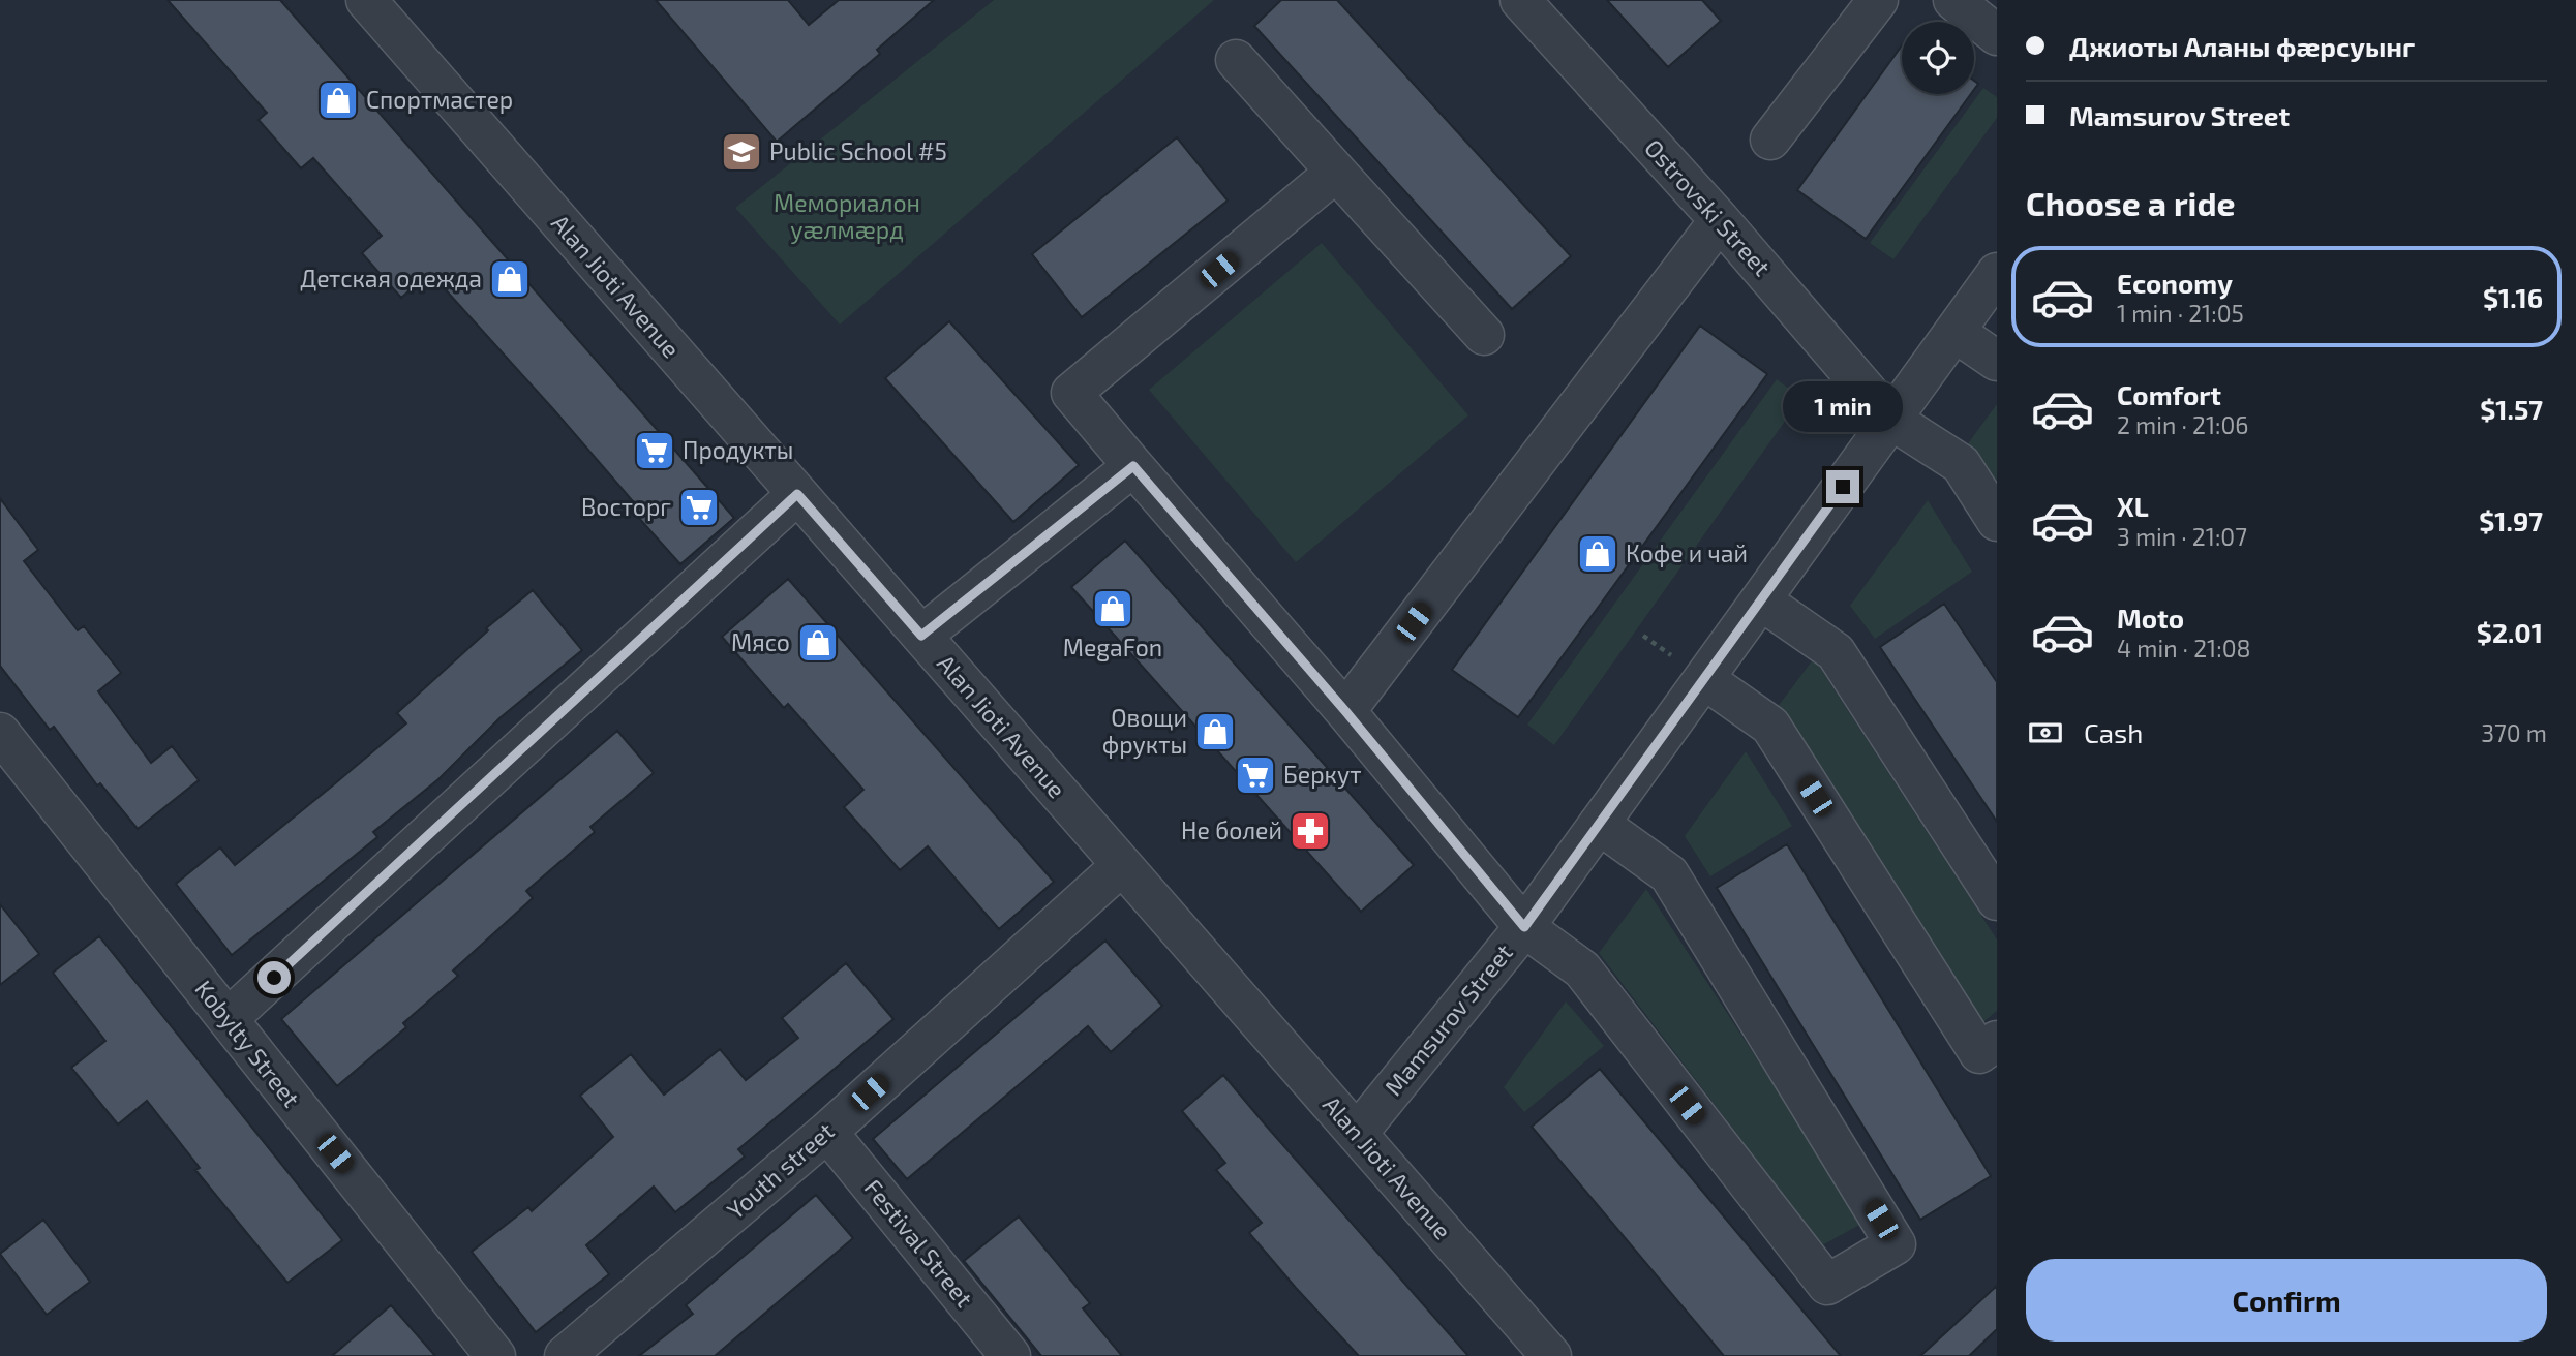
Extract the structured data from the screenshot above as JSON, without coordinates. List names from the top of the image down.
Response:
{
  "streets": {
    "street": [
      "Ostrovski Street",
      "Alan Jioti Avenue",
      "Mamsurov Street",
      "Kobylty Street",
      "Youth street",
      "Festival Street"
    ]
  },
  "crossings": [
    ["Ostrovski Street", "Mamsurov Street"],
    ["Alan Jioti Avenue", "Mamsurov Street"],
    ["Alan Jioti Avenue", "Youth street"],
    ["Youth street", "Festival Street"]
  ],
  "parks": ["Мемориалон уæлмæрд"],
  "places": {
    "shop": [
      "Спортмастер",
      "Детская одежда",
      "Кофе и чай",
      "MegaFon",
      "Мясо",
      "Овощи фрукты"
    ],
    "school or university": ["Public School #5"],
    "supermarket": ["Продукты", "Восторг", "Беркут"],
    "pharmacy": ["Не болей"]
  },
  "page": {
    "banner": ["Джиоты Аланы фæрсуынг", "Mamsurov Street"],
    "heading": "Choose a ride",
    "list": [
      {
        "name": "Economy",
        "note": "1 min · 21:05",
        "value": "$1.16"
      },
      {
        "name": "Comfort",
        "note": "2 min · 21:06",
        "value": "$1.57"
      },
      {
        "name": "XL",
        "note": "3 min · 21:07",
        "value": "$1.97"
      },
      {
        "name": "Moto",
        "note": "4 min · 21:08",
        "value": "$2.01"
      }
    ],
    "bubble": "1 min",
    "pay": ["Cash", "370 m"],
    "buttons": "Confirm"
  }
}
